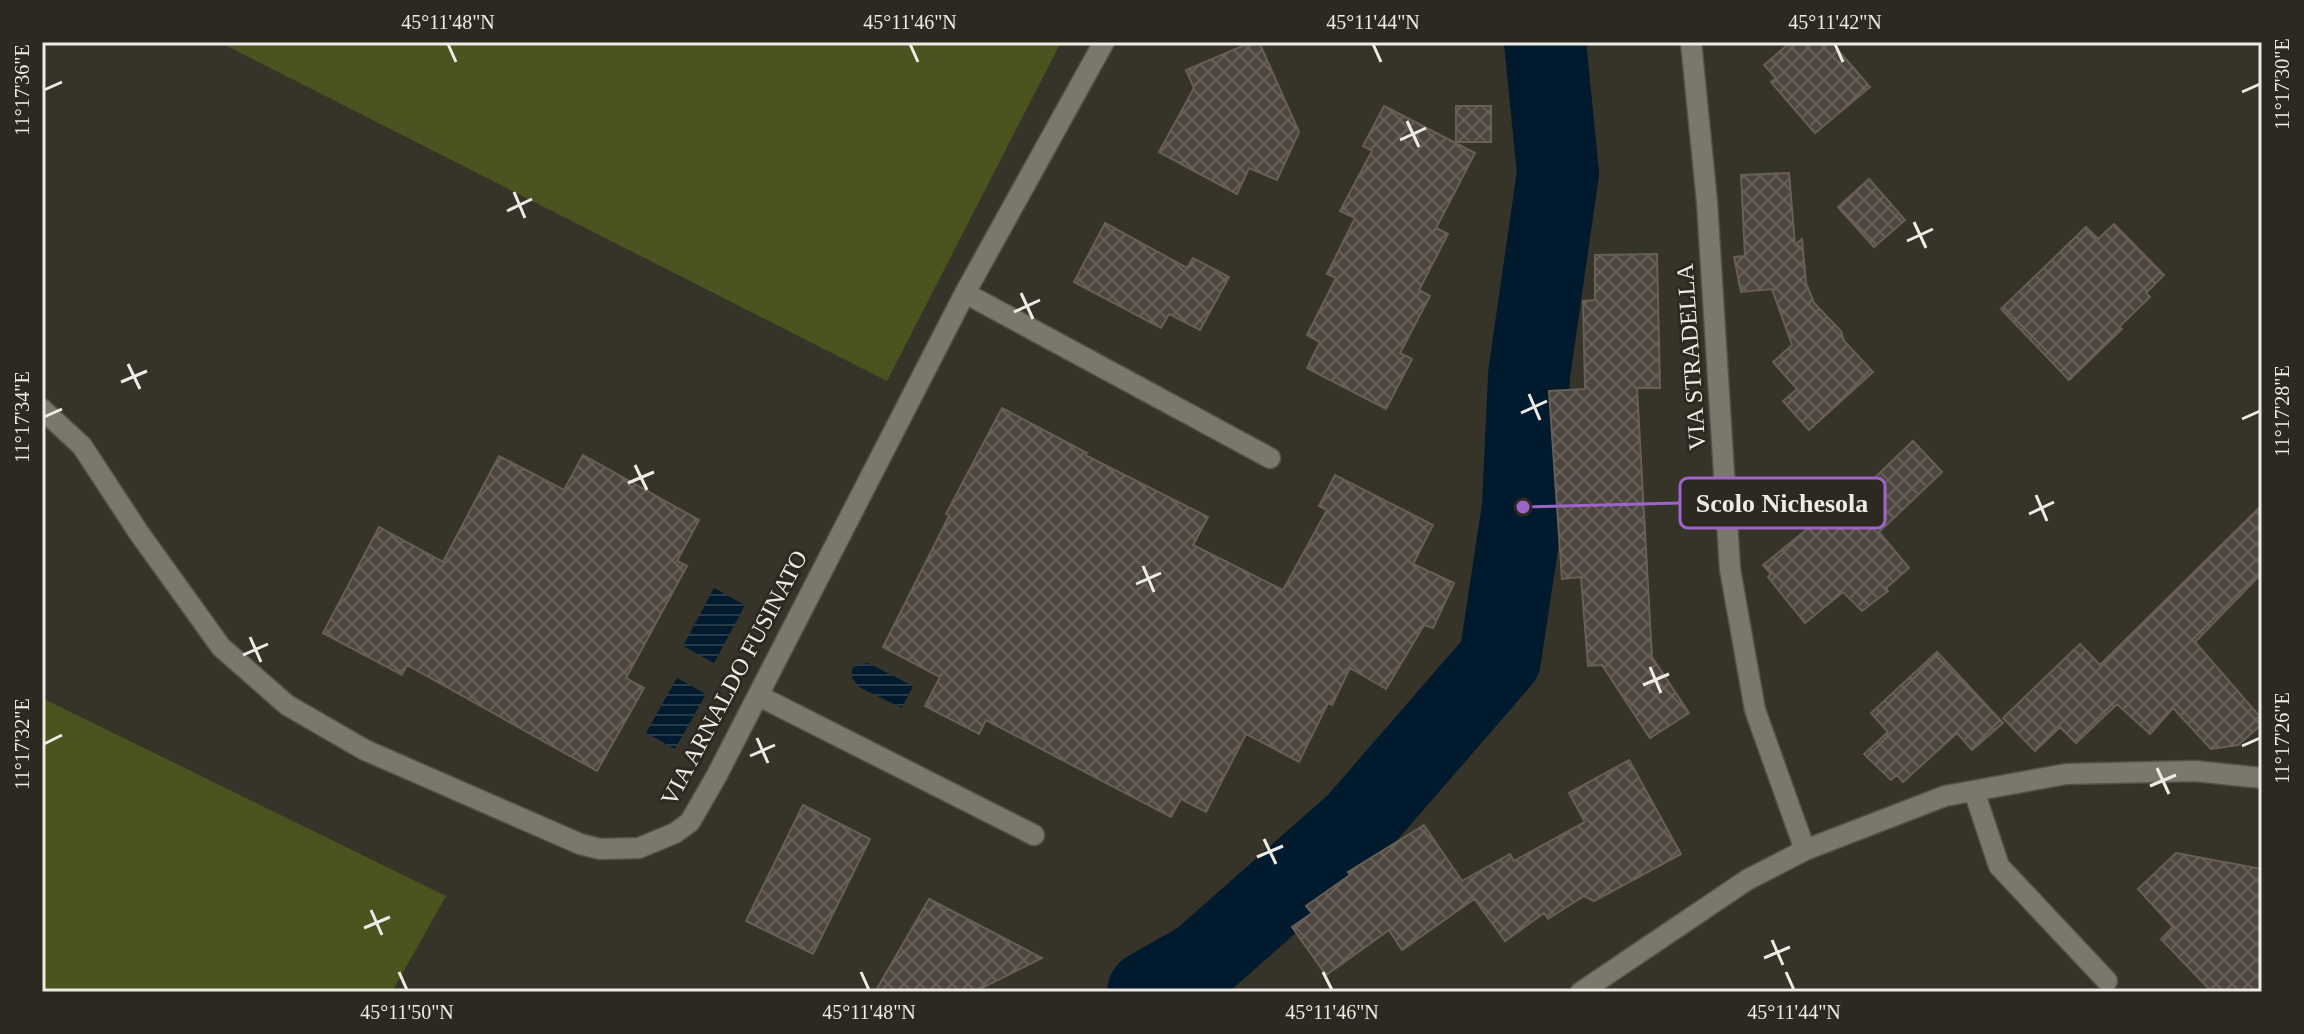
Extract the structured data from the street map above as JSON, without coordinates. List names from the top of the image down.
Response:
{
  "streets": {
    "street": ["VIA STRADELLA", "VIA ARNALDO FUSINATO"]
  },
  "places": ["Scolo Nichesola"],
  "coordinates": [
    "45°11'48\"N",
    "45°11'46\"N",
    "45°11'44\"N",
    "45°11'42\"N",
    "11°17'30\"E",
    "11°17'36\"E",
    "11°17'28\"E",
    "11°17'34\"E",
    "11°17'26\"E",
    "11°17'32\"E",
    "45°11'50\"N"
  ]
}
